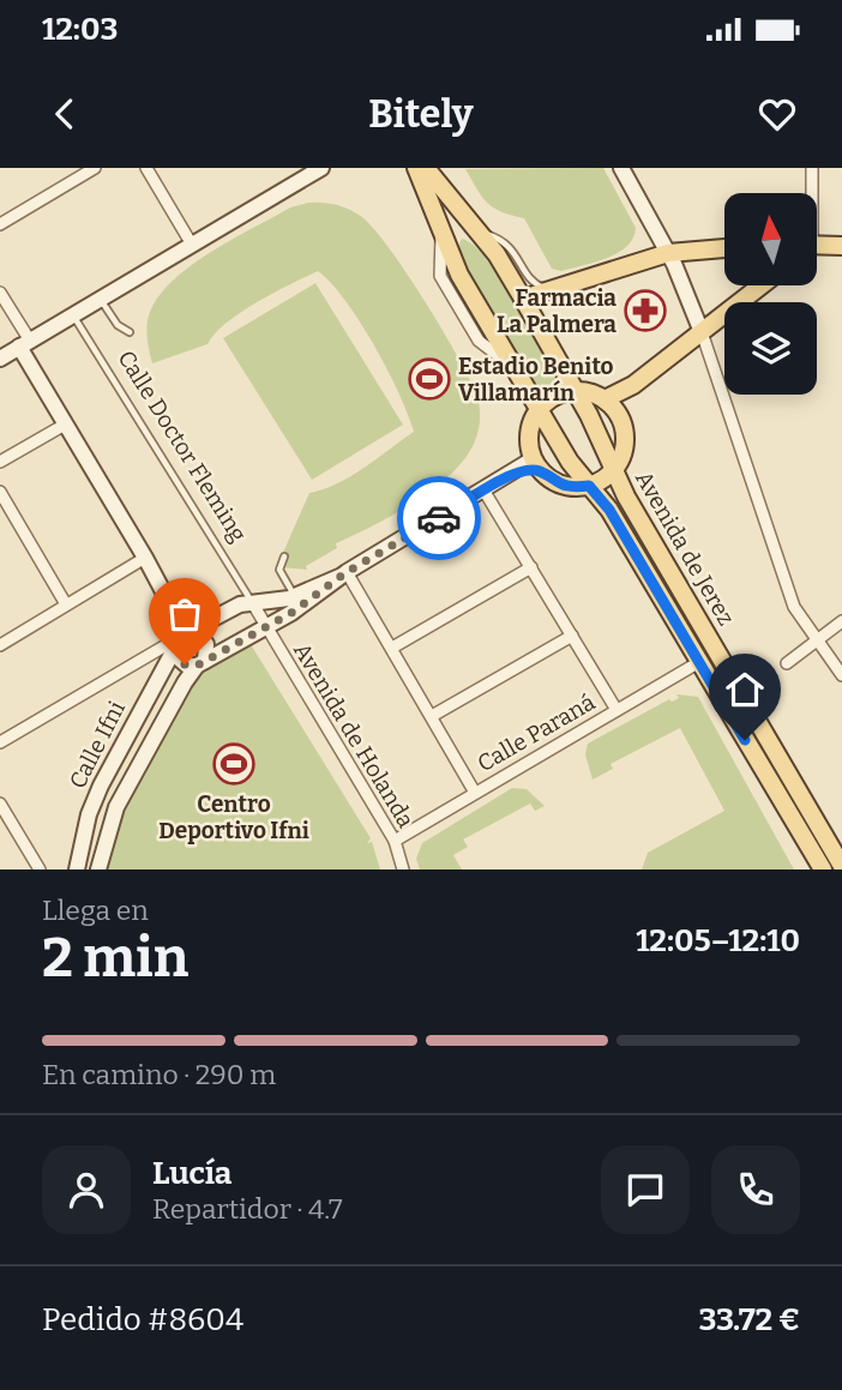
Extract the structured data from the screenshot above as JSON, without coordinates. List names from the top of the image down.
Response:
{
  "streets": {
    "main road": ["Avenida de Jerez", "Calle Ifni"],
    "street": ["Calle Paraná", "Avenida de Holanda"],
    "lane": ["Calle Doctor Fleming"]
  },
  "crossings": [
    ["Calle Doctor Fleming", "Avenida de Holanda"],
    ["Avenida de Jerez", "Calle Paraná"],
    ["Calle Paraná", "Avenida de Holanda"]
  ],
  "places": {
    "pharmacy": ["Farmacia La Palmera"],
    "sports": ["Estadio Benito Villamarín", "Centro Deportivo Ifni"]
  },
  "north": "top",
  "page": {
    "status": "12:03",
    "header": "Bitely",
    "heading": ["2 min", "Llega en", "12:05–12:10"],
    "panel": [
      "Lucía",
      "Repartidor · 4.7",
      "Pedido #8604",
      "33.72 €"
    ],
    "bar": "En camino · 290 m"
  }
}
